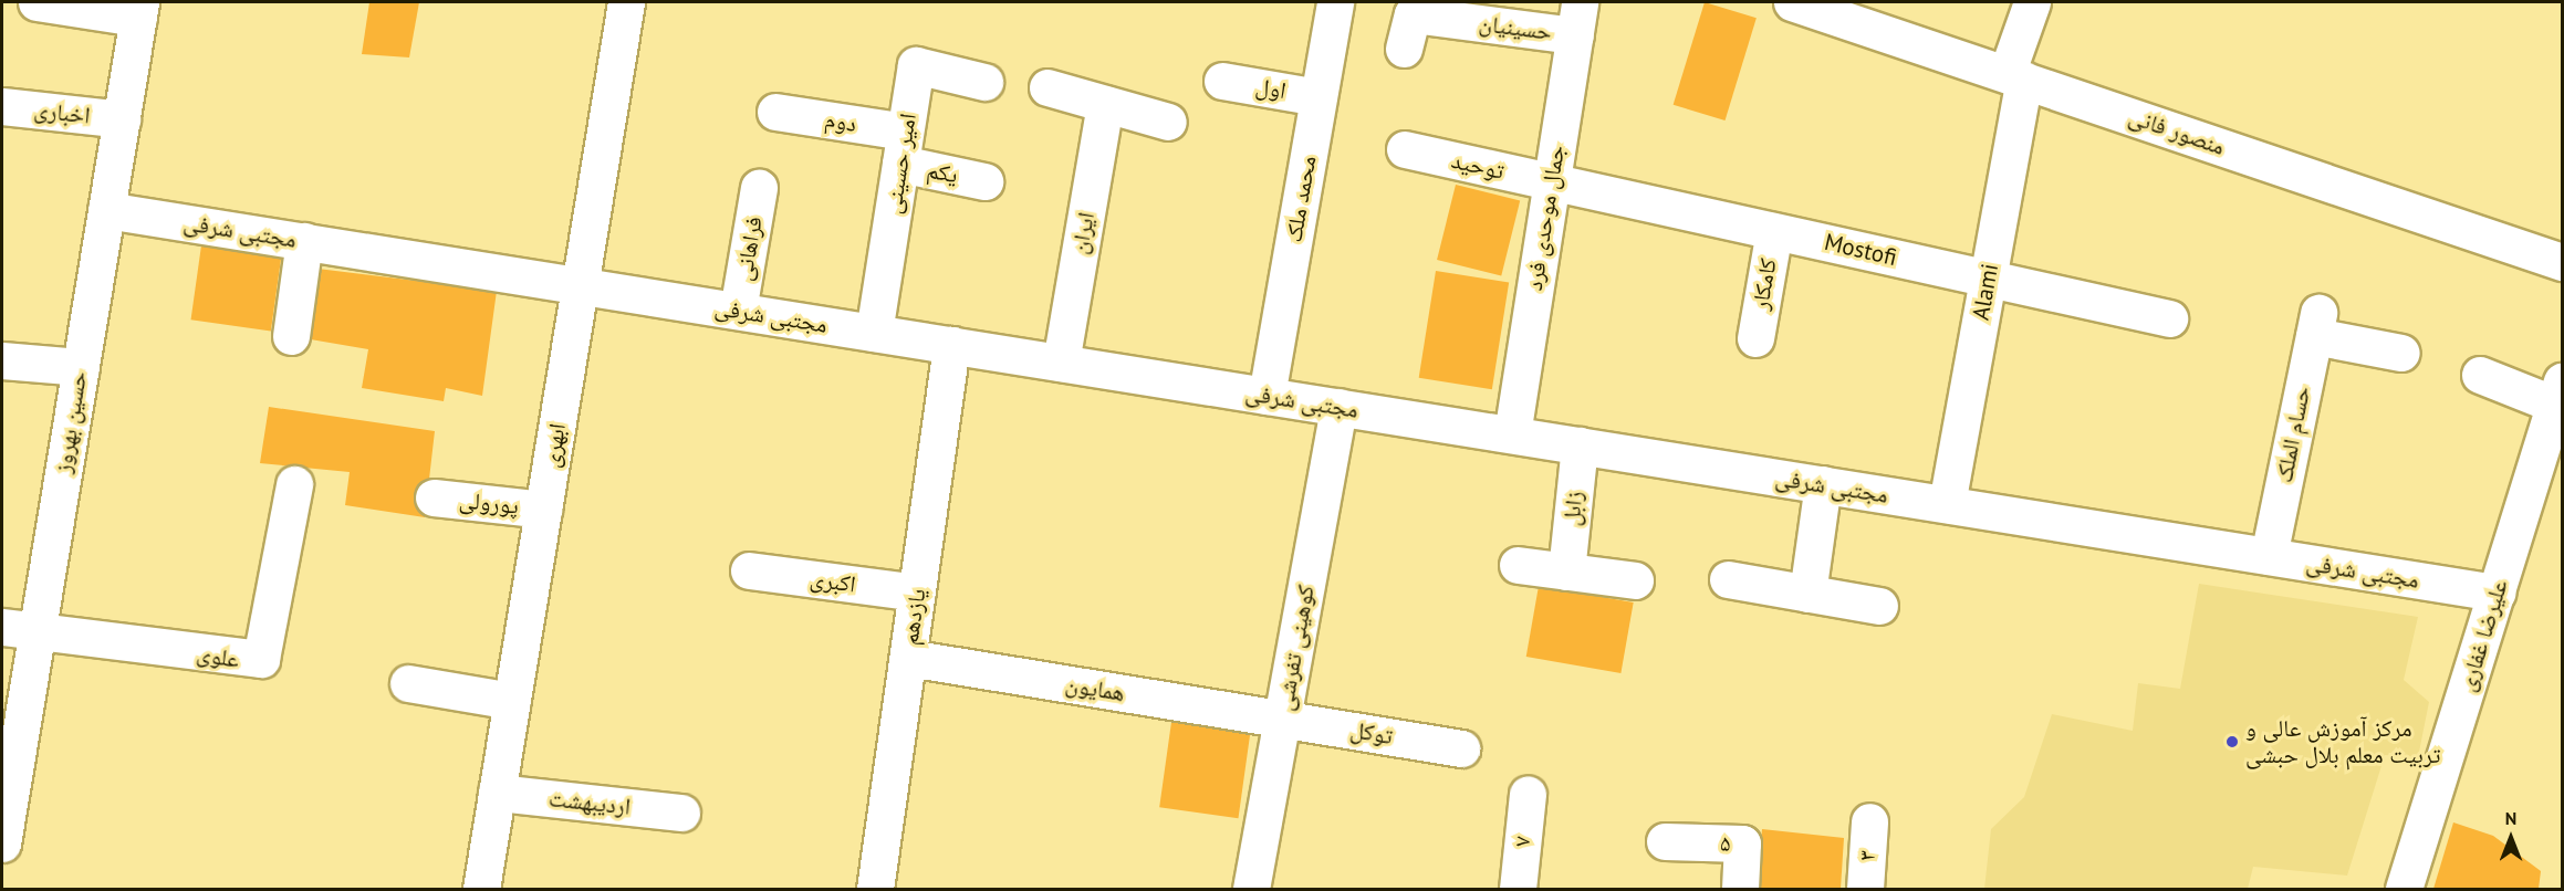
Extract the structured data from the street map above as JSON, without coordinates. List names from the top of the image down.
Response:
{
  "streets": {
    "street": [
      "حسینیان",
      "اول",
      "اخباری",
      "دوم",
      "منصور فانی",
      "امیر حسینی",
      "توحید",
      "یکم",
      "محمد ملک",
      "جمال موحدی فرد",
      "مجتبی شرفی",
      "ایران",
      "فراهانی",
      "Mostofi",
      "کامکار",
      "Alami",
      "حسین بهروز",
      "حسام الملک",
      "ابهری",
      "پورولی",
      "زابل",
      "اکبری",
      "یازدهم",
      "علیرضا غفاری",
      "کوهینی تفرشی",
      "علوی",
      "همایون",
      "توکل",
      "اردیبهشت",
      "۷",
      "۵",
      "۳"
    ]
  },
  "crossings": [
    ["حسینیان", "جمال موحدی فرد"],
    ["اول", "محمد ملک"],
    ["اخباری", "حسین بهروز"],
    ["دوم", "امیر حسینی"],
    ["دوم", "یکم"],
    ["منصور فانی", "Alami"],
    ["امیر حسینی", "یکم"],
    ["امیر حسینی", "مجتبی شرفی"],
    ["توحید", "جمال موحدی فرد"],
    ["توحید", "Mostofi"],
    ["محمد ملک", "مجتبی شرفی"],
    ["جمال موحدی فرد", "مجتبی شرفی"],
    ["جمال موحدی فرد", "Mostofi"],
    ["مجتبی شرفی", "ایران"],
    ["مجتبی شرفی", "فراهانی"],
    ["مجتبی شرفی", "Alami"],
    ["مجتبی شرفی", "حسین بهروز"],
    ["مجتبی شرفی", "حسام الملک"],
    ["مجتبی شرفی", "ابهری"],
    ["مجتبی شرفی", "زابل"],
    ["مجتبی شرفی", "یازدهم"],
    ["مجتبی شرفی", "علیرضا غفاری"],
    ["مجتبی شرفی", "کوهینی تفرشی"],
    ["Mostofi", "کامکار"],
    ["Mostofi", "Alami"],
    ["حسین بهروز", "علوی"],
    ["ابهری", "پورولی"],
    ["ابهری", "اردیبهشت"],
    ["اکبری", "یازدهم"],
    ["یازدهم", "همایون"],
    ["کوهینی تفرشی", "همایون"],
    ["کوهینی تفرشی", "توکل"],
    ["همایون", "توکل"]
  ],
  "places": ["مرکز آموزش عالی و تربیت معلم بلال حبشی"],
  "north": "top"
}
